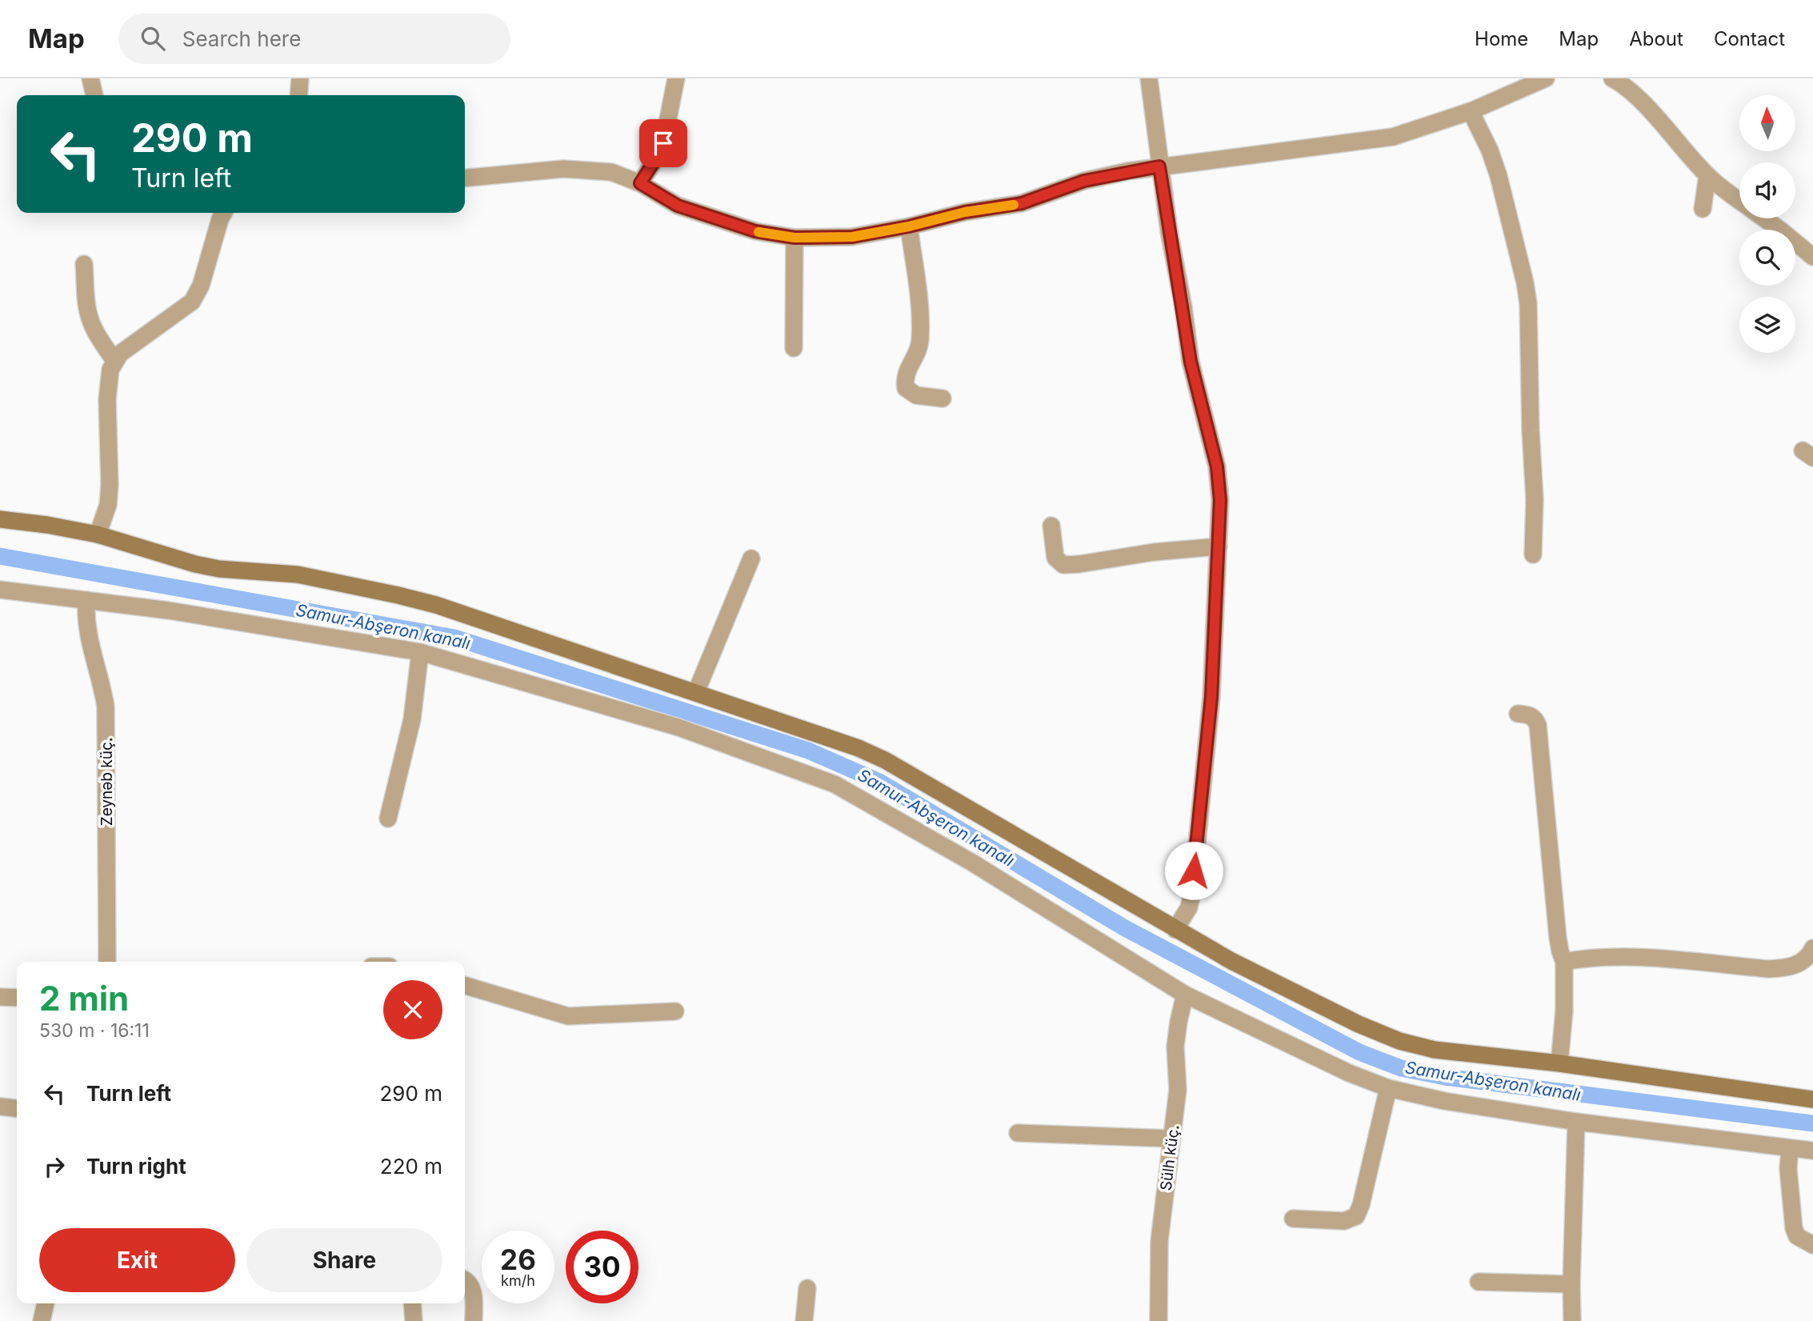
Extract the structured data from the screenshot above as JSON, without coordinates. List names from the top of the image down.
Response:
{
  "streets": {
    "street": ["Zeynəb küç.", "Sülh küç."]
  },
  "water": ["Samur-Abşeron kanalı"],
  "north": "top",
  "page": {
    "header": "Map",
    "search": "Search here",
    "nav": [
      "Home",
      "Map",
      "About",
      "Contact"
    ],
    "turn": ["290 m", "Turn left"],
    "heading": ["2 min", "530 m · 16:11"],
    "list": [
      {
        "name": "Turn left",
        "value": "290 m"
      },
      {
        "name": "Turn right",
        "value": "220 m"
      }
    ],
    "buttons": ["Exit", "Share"],
    "speed": "26 km/h",
    "limit": "30"
  }
}
